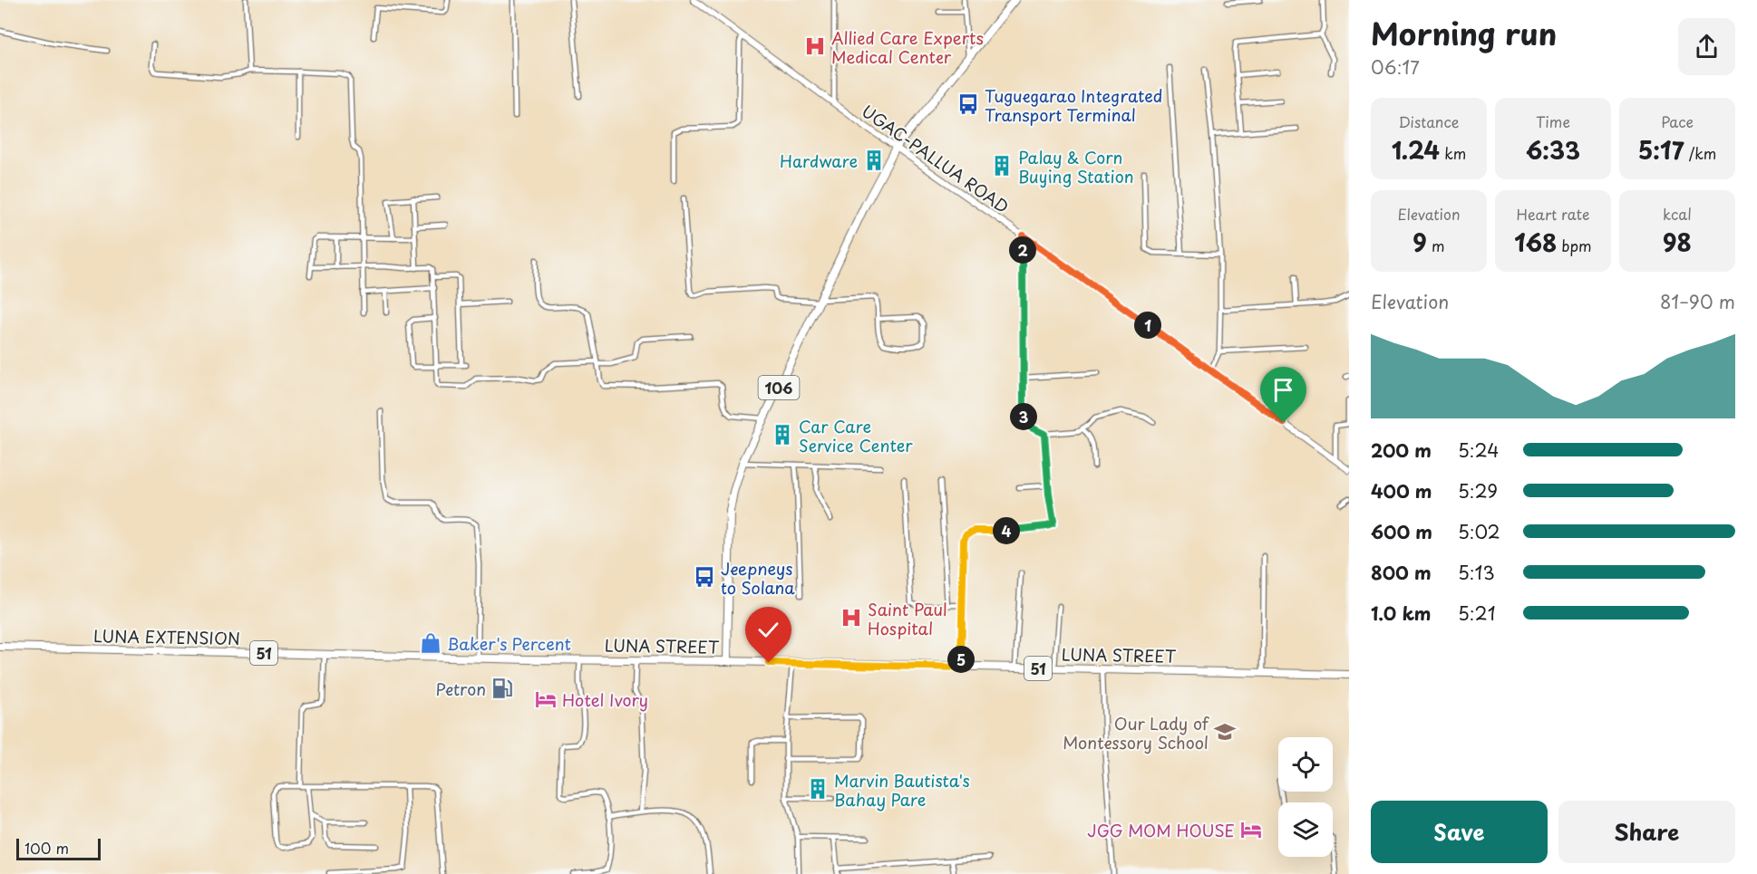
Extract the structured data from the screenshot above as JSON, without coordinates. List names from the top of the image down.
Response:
{
  "streets": {
    "highway": [
      "106",
      "LUNA EXTENSION",
      "LUNA STREET",
      "51"
    ],
    "street": ["UGAC-PALLUA ROAD"]
  },
  "crossings": [
    ["UGAC-PALLUA ROAD", "106"],
    ["106", "LUNA STREET"],
    ["LUNA EXTENSION", "LUNA STREET"]
  ],
  "places": {
    "hospital": ["Allied Care Experts Medical Center", "Saint Paul Hospital"],
    "bus stop": ["Tuguegarao Integrated Transport Terminal", "Jeepneys to Solana"],
    "building": [
      "Hardware",
      "Palay & Corn Buying Station",
      "Car Care Service Center",
      "Marvin Bautista's Bahay Pare"
    ],
    "shop": ["Baker's Percent"],
    "fuel station": ["Petron"],
    "hotel": ["Hotel Ivory", "JGG MOM HOUSE"],
    "school or university": ["Our Lady of Montessory School"]
  },
  "scale_bar": "100 m",
  "page": {
    "heading": ["Morning run", "06:17"],
    "stats": [
      ["Distance", "1.24 km"],
      ["Time", "6:33"],
      ["Pace", "5:17 /km"],
      ["Elevation", "9 m"],
      ["Heart rate", "168 bpm"],
      ["kcal", "98"]
    ],
    "pins": [
      "2",
      "1",
      "3",
      "4",
      "5"
    ],
    "chart": ["Elevation", "81–90 m"],
    "list": [
      {
        "name": "200 m",
        "note": "5:24"
      },
      {
        "name": "400 m",
        "note": "5:29"
      },
      {
        "name": "600 m",
        "note": "5:02"
      },
      {
        "name": "800 m",
        "note": "5:13"
      },
      {
        "name": "1.0 km",
        "note": "5:21"
      }
    ],
    "buttons": ["Save", "Share"],
    "scale": "100 m"
  }
}
